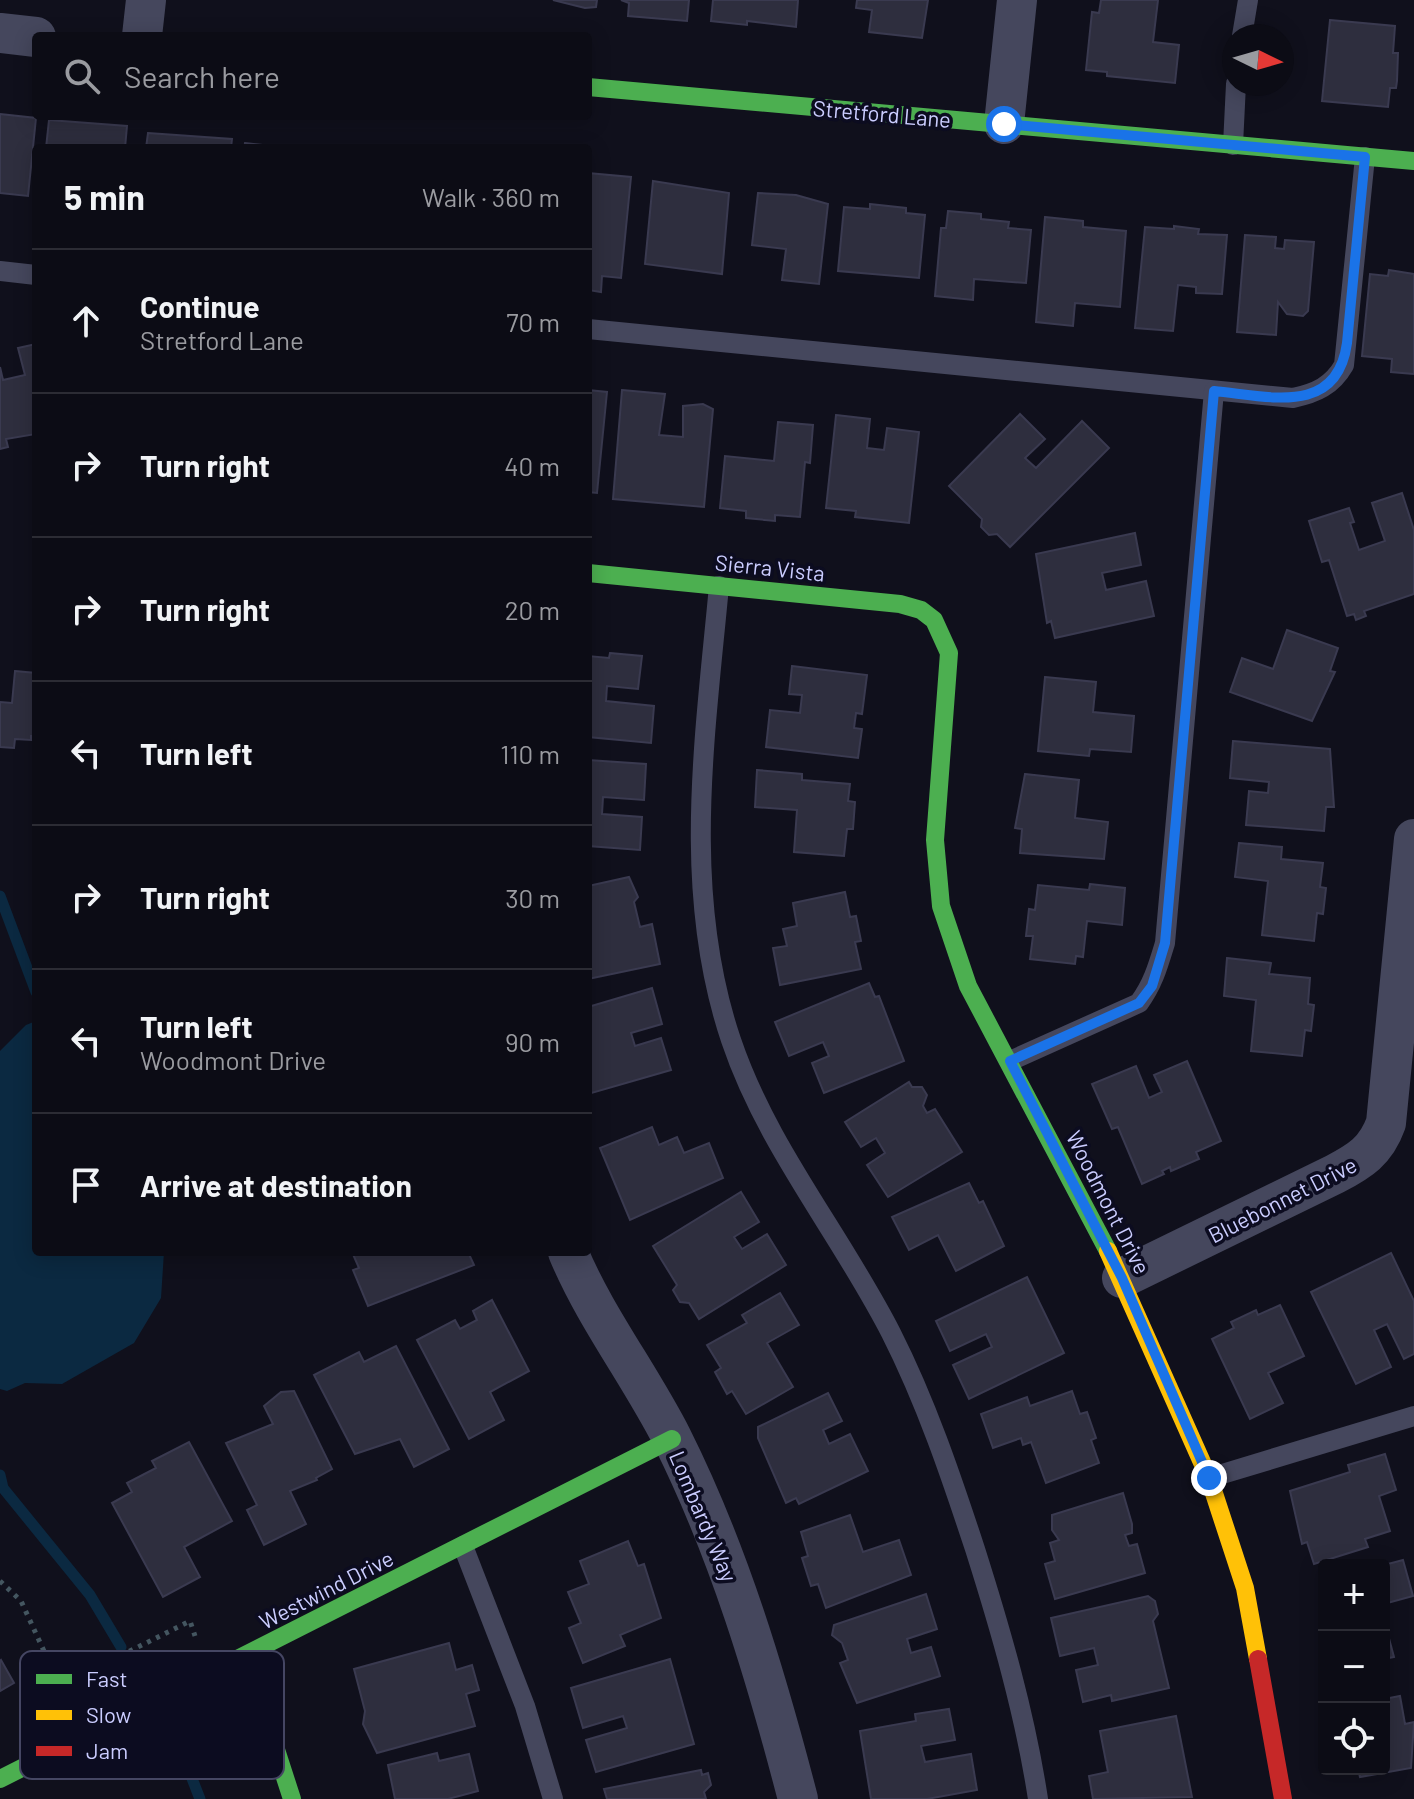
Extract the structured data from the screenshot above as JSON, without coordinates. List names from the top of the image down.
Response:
{
  "streets": {
    "street": [
      "Stretford Lane",
      "Sierra Vista",
      "Bluebonnet Drive",
      "Woodmont Drive",
      "Lombardy Way",
      "Westwind Drive"
    ]
  },
  "crossings": [
    ["Sierra Vista", "Woodmont Drive"],
    ["Bluebonnet Drive", "Woodmont Drive"],
    ["Lombardy Way", "Westwind Drive"]
  ],
  "legend": ["Fast", "Slow", "Jam"],
  "north": "right",
  "page": {
    "search": "Search here",
    "heading": ["5 min", "Walk · 360 m"],
    "list": [
      ["Continue", "Stretford Lane", "70 m"],
      ["Turn right", "40 m"],
      ["Turn right", "20 m"],
      ["Turn left", "110 m"],
      ["Turn right", "30 m"],
      ["Turn left", "Woodmont Drive", "90 m"],
      "Arrive at destination"
    ],
    "map_buttons": ["+", "−"]
  }
}
